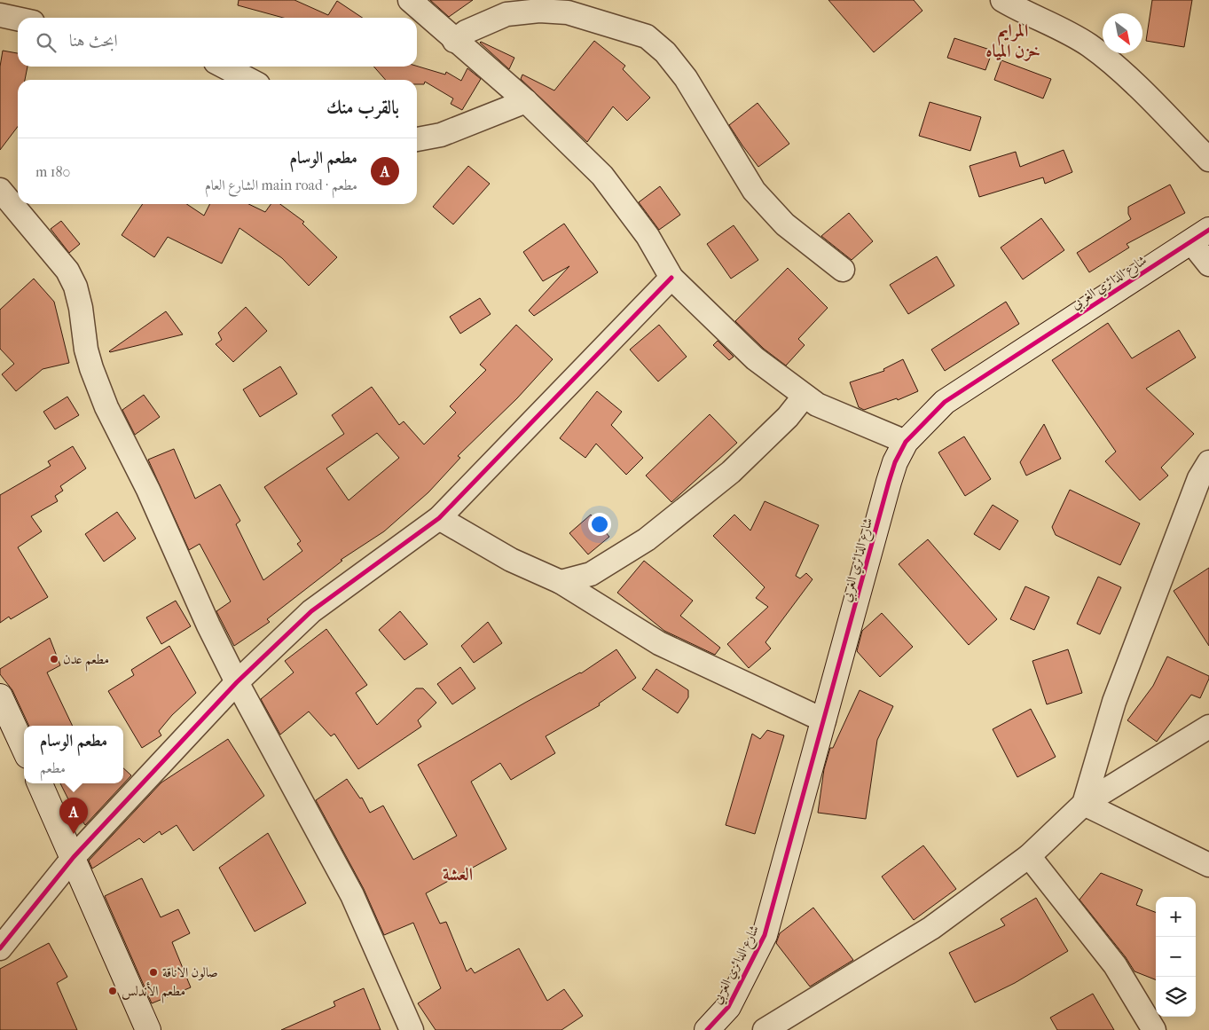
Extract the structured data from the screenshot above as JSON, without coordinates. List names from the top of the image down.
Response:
{
  "streets": {
    "street": ["شارع الدائري الغربي"]
  },
  "districts": ["المرايم خزن المياه", "العشة"],
  "places": ["مطعم عدن", "صالون الاناقة", "مطعم الأندلس"],
  "north": "bottom right",
  "page": {
    "search": "ابحث هنا",
    "heading": "بالقرب منك",
    "list": [
      {
        "mark": "A",
        "name": "مطعم الوسام",
        "note": "مطعم · main road الشارع العام",
        "value": "180 m"
      }
    ],
    "popup": ["مطعم الوسام", "مطعم"],
    "pins": "A",
    "map_buttons": ["+", "−"]
  }
}
